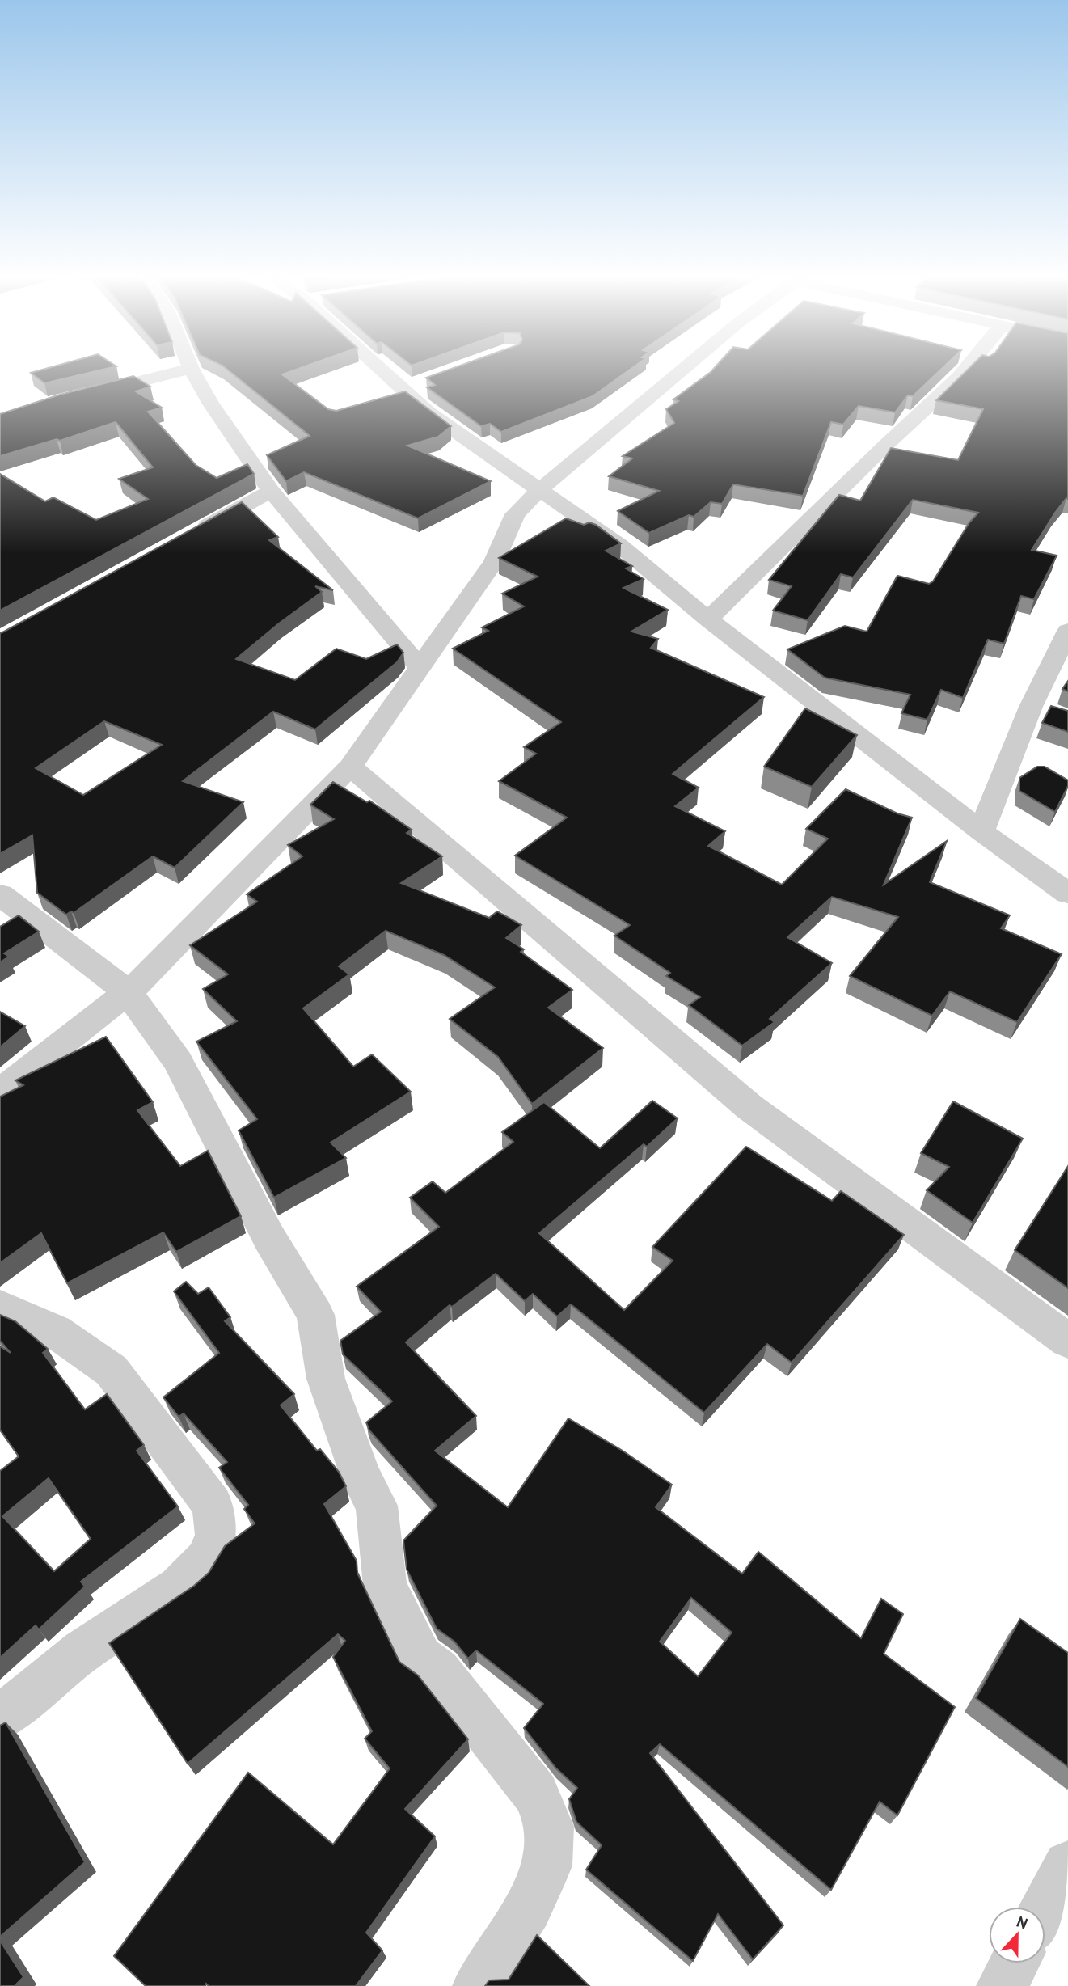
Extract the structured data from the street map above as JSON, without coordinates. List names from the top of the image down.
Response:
{
  "north": "top"
}
